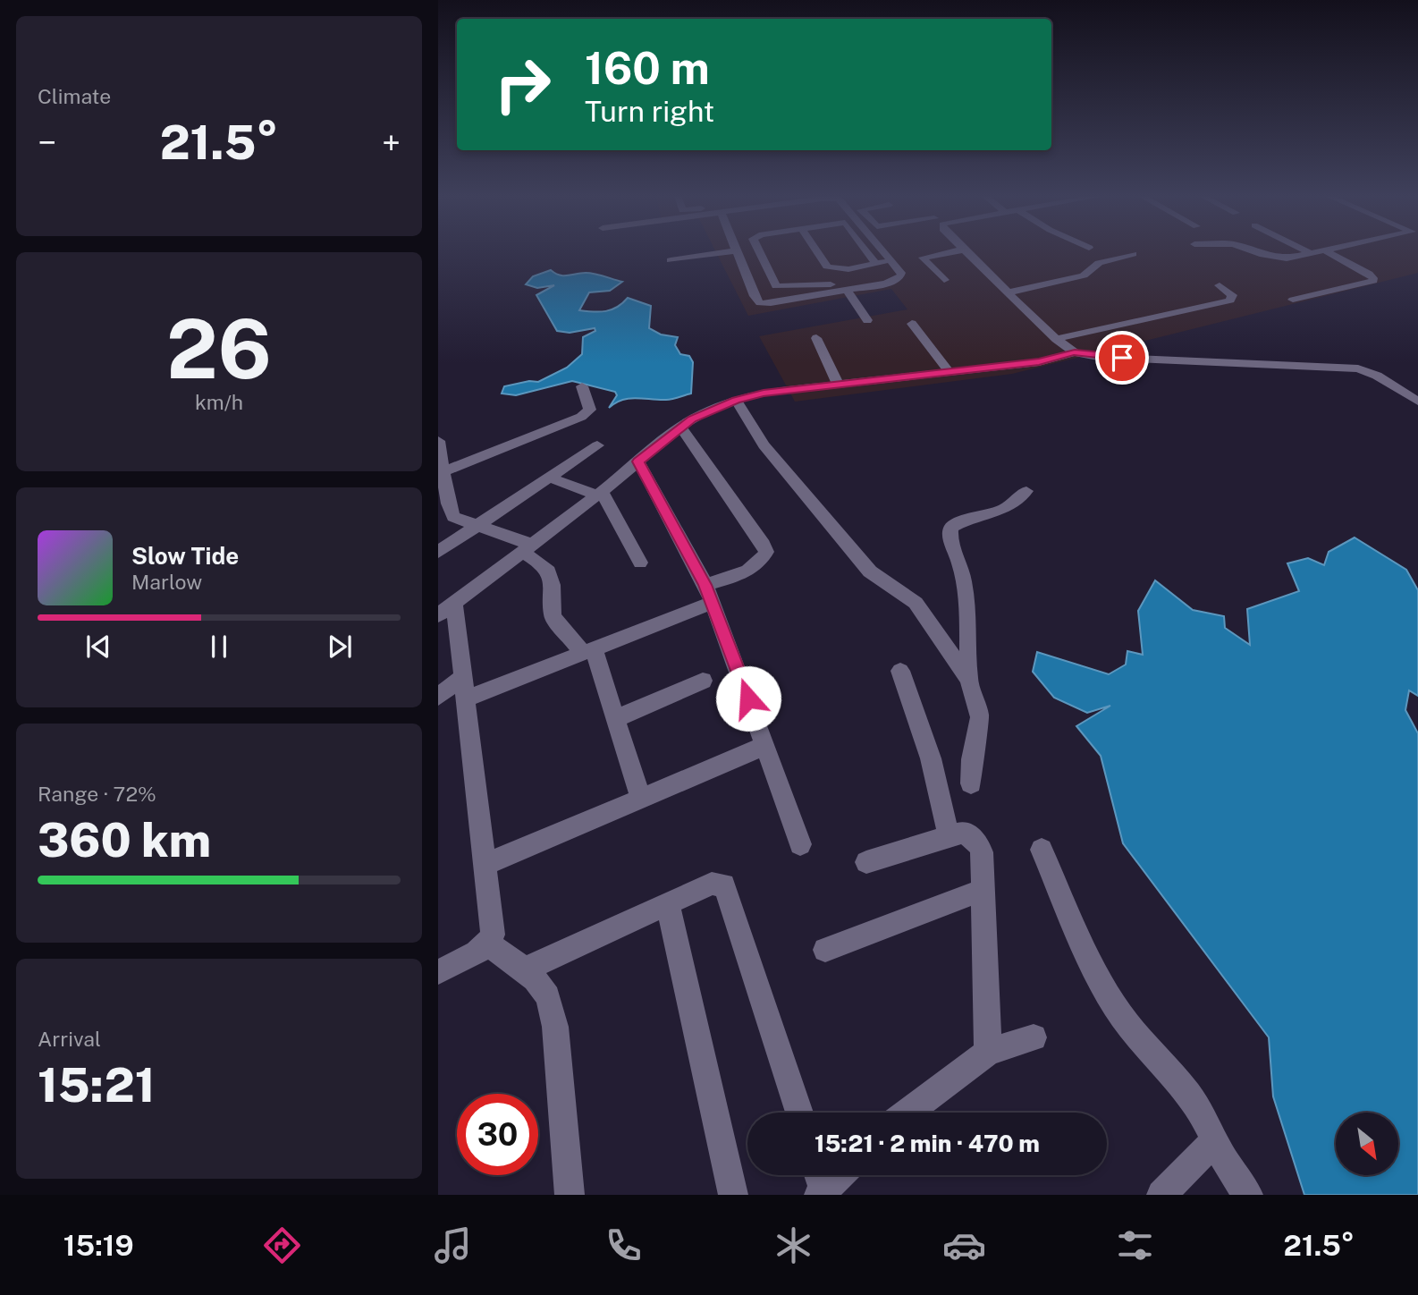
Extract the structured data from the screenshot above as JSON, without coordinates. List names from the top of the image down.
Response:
{
  "north": "bottom right",
  "page": {
    "tile": [
      "Climate",
      ["26", "km/h"],
      ["Range · 72%", "360 km"],
      ["Arrival", "15:21"]
    ],
    "turn": ["160 m", "Turn right"],
    "heat": ["−", "21.5°", "+"],
    "song": ["Slow Tide", "Marlow"],
    "limit": "30",
    "trip": "15:21 · 2 min · 470 m",
    "tabs": ["15:19", "21.5°"]
  }
}
